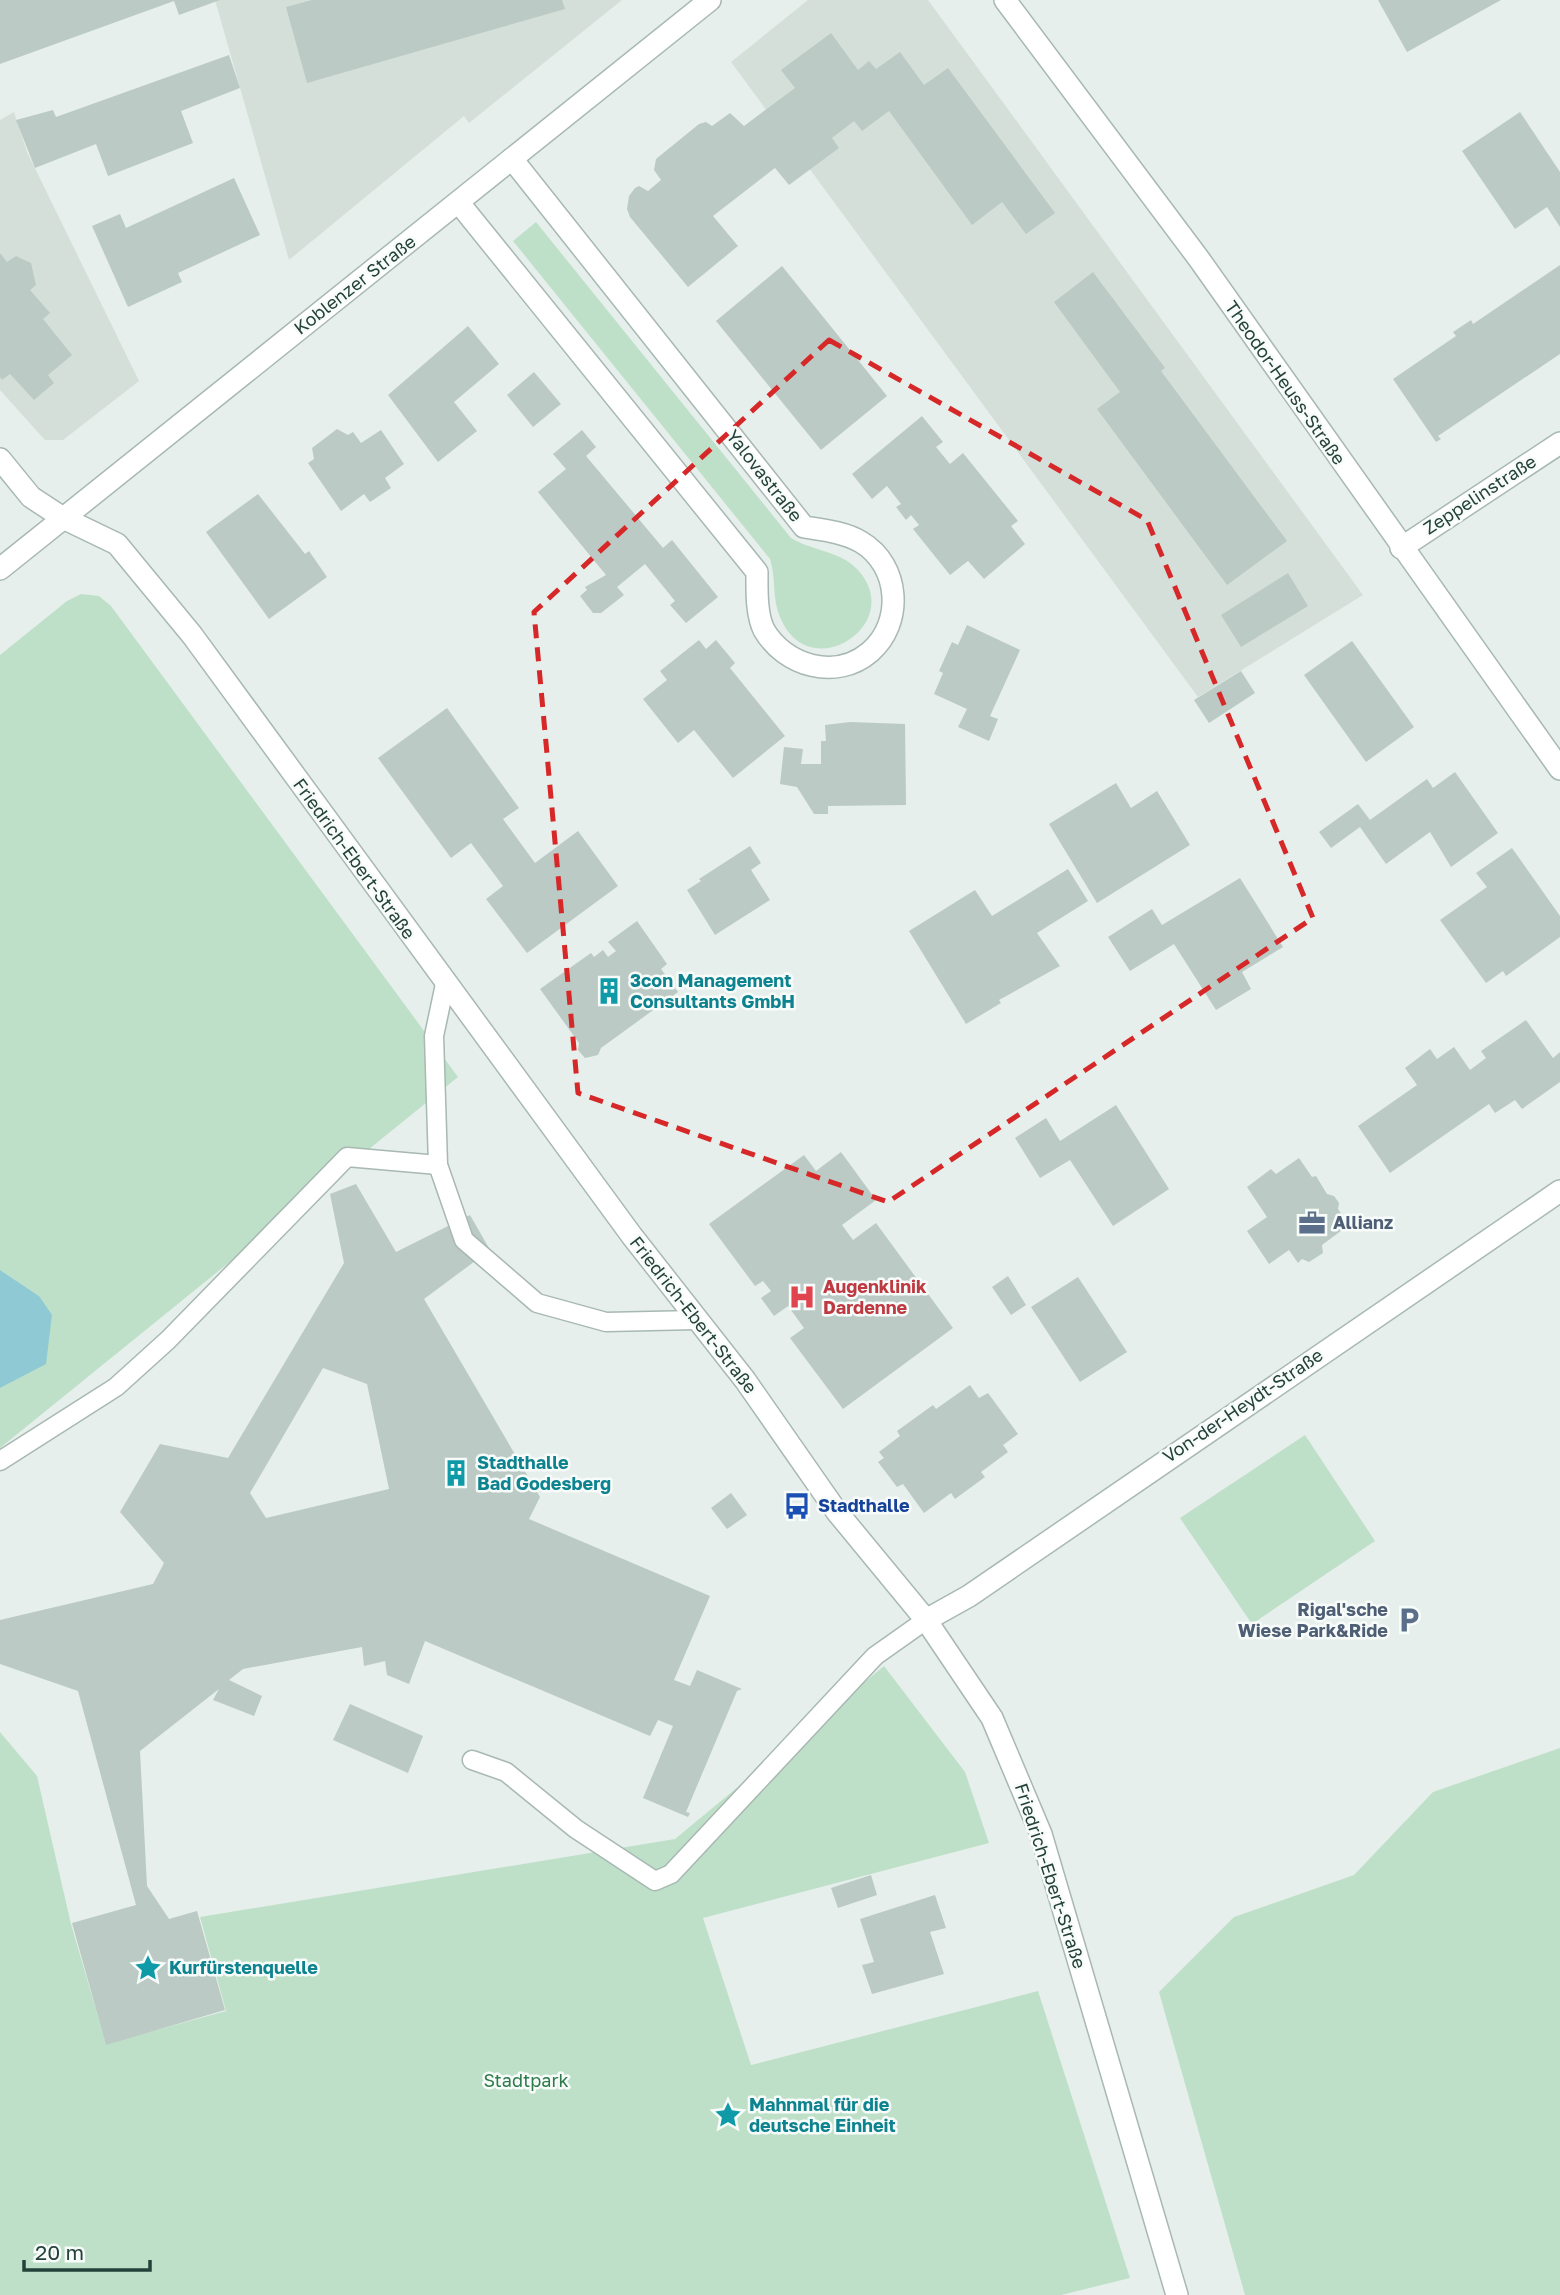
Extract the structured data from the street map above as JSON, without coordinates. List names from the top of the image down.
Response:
{
  "streets": {
    "street": [
      "Koblenzer Straße",
      "Theodor-Heuss-Straße",
      "Yalovastraße",
      "Zeppelinstraße",
      "Friedrich-Ebert-Straße",
      "Von-der-Heydt-Straße"
    ]
  },
  "crossings": [
    ["Koblenzer Straße", "Yalovastraße"],
    ["Koblenzer Straße", "Friedrich-Ebert-Straße"],
    ["Theodor-Heuss-Straße", "Zeppelinstraße"],
    ["Friedrich-Ebert-Straße", "Von-der-Heydt-Straße"]
  ],
  "parks": ["Stadtpark"],
  "places": {
    "building": ["3con Management Consultants GmbH", "Stadthalle Bad Godesberg"],
    "office": ["Allianz"],
    "hospital": ["Augenklinik Dardenne"],
    "bus stop": ["Stadthalle"],
    "parking": ["Rigal'sche Wiese Park&Ride"],
    "place": ["Kurfürstenquelle", "Mahnmal für die deutsche Einheit"]
  },
  "scale_bar": "20 m"
}
